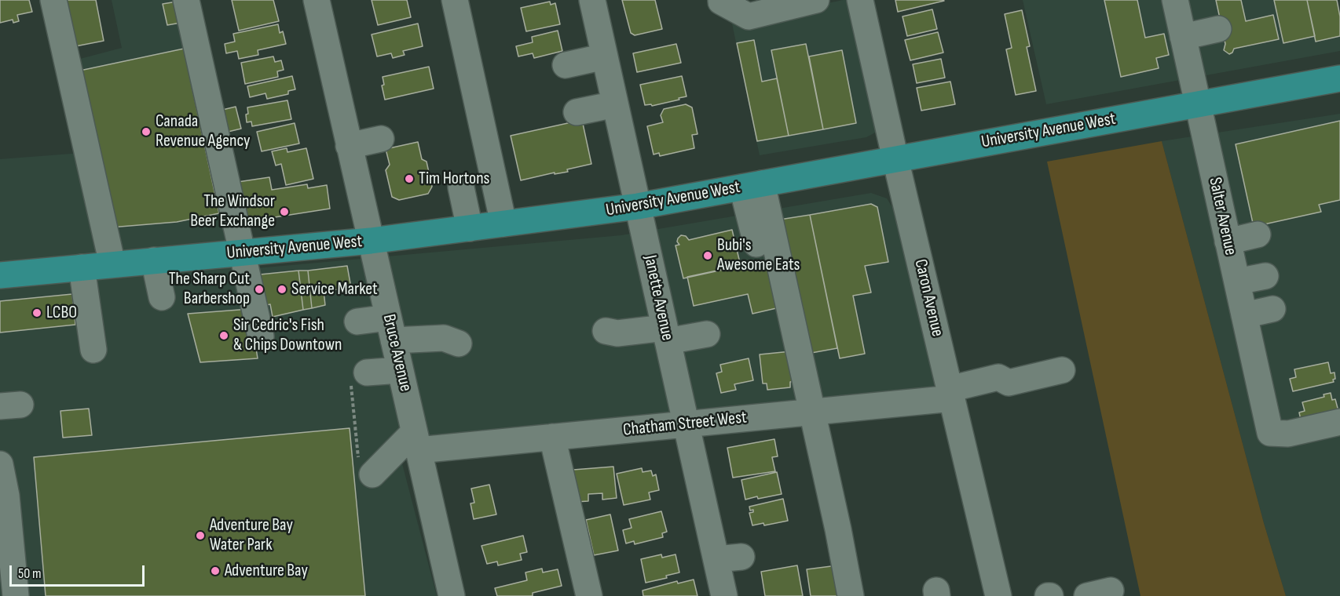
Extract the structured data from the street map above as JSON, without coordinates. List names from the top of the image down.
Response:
{
  "streets": {
    "main road": ["University Avenue West"],
    "street": [
      "Salter Avenue",
      "Janette Avenue",
      "Caron Avenue",
      "Bruce Avenue",
      "Chatham Street West"
    ]
  },
  "crossings": [
    ["University Avenue West", "Salter Avenue"],
    ["University Avenue West", "Janette Avenue"],
    ["University Avenue West", "Caron Avenue"],
    ["University Avenue West", "Bruce Avenue"],
    ["Janette Avenue", "Chatham Street West"],
    ["Caron Avenue", "Chatham Street West"],
    ["Bruce Avenue", "Chatham Street West"]
  ],
  "places": [
    "Canada Revenue Agency",
    "Tim Hortons",
    "The Windsor Beer Exchange",
    "Bubi's Awesome Eats",
    "The Sharp Cut Barbershop",
    "Service Market",
    "LCBO",
    "Sir Cedric's Fish & Chips Downtown",
    "Adventure Bay Water Park",
    "Adventure Bay"
  ],
  "scale_bar": "50 m"
}
